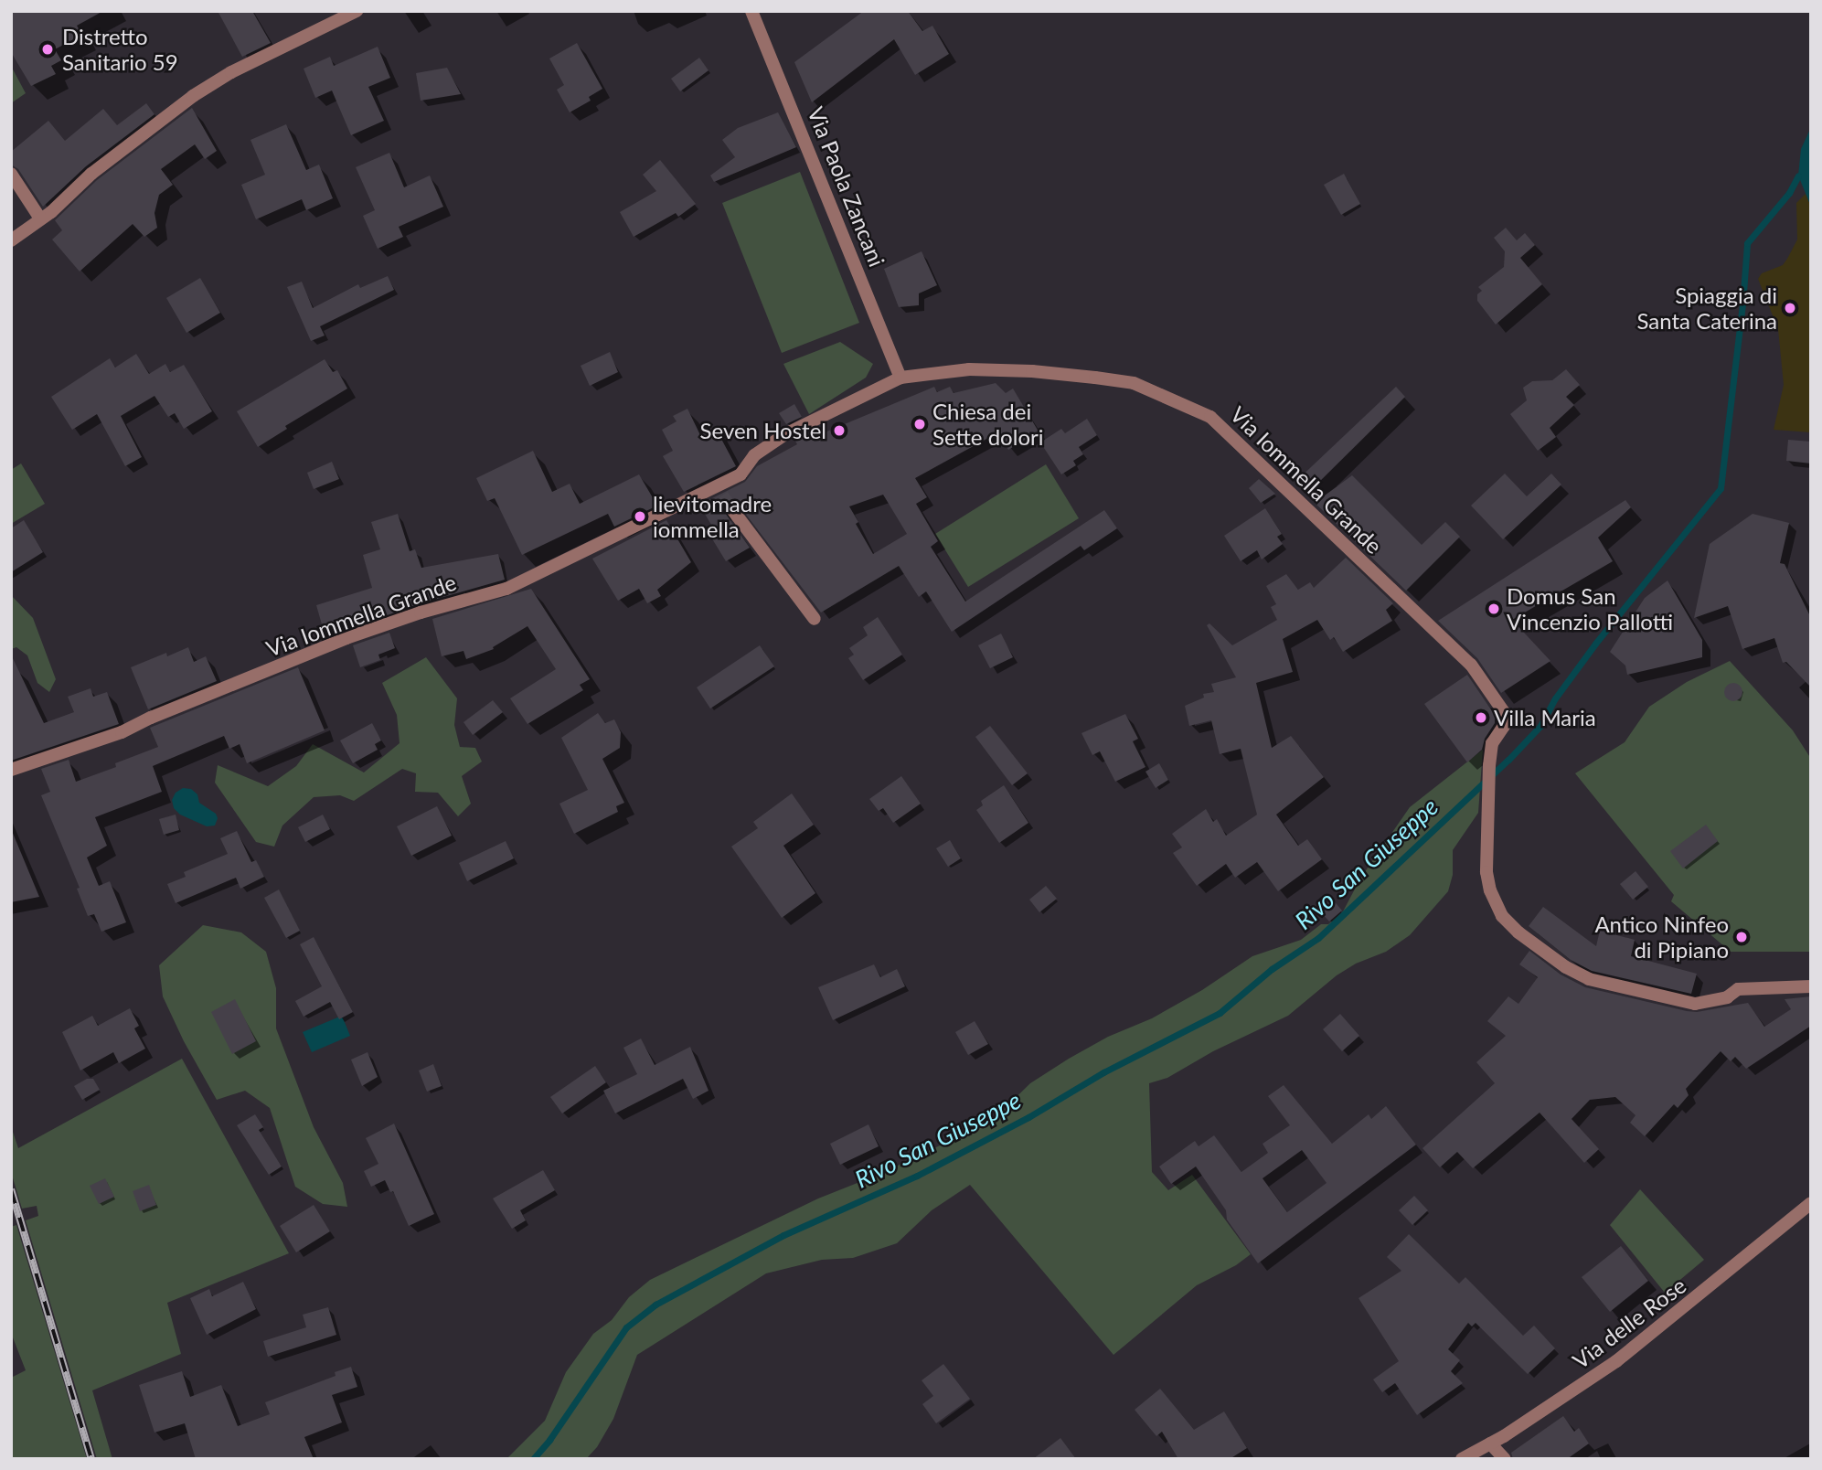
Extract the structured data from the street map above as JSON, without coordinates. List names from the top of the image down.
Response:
{
  "streets": {
    "street": ["Via Paola Zancani", "Via Iommella Grande", "Via delle Rose"]
  },
  "crossings": [
    ["Via Paola Zancani", "Via Iommella Grande"]
  ],
  "water": ["Rivo San Giuseppe"],
  "places": [
    "Distretto Sanitario 59",
    "Spiaggia di Santa Caterina",
    "Chiesa dei Sette dolori",
    "Seven Hostel",
    "lievitomadre iommella",
    "Domus San Vincenzio Pallotti",
    "Villa Maria",
    "Antico Ninfeo di Pipiano"
  ]
}
